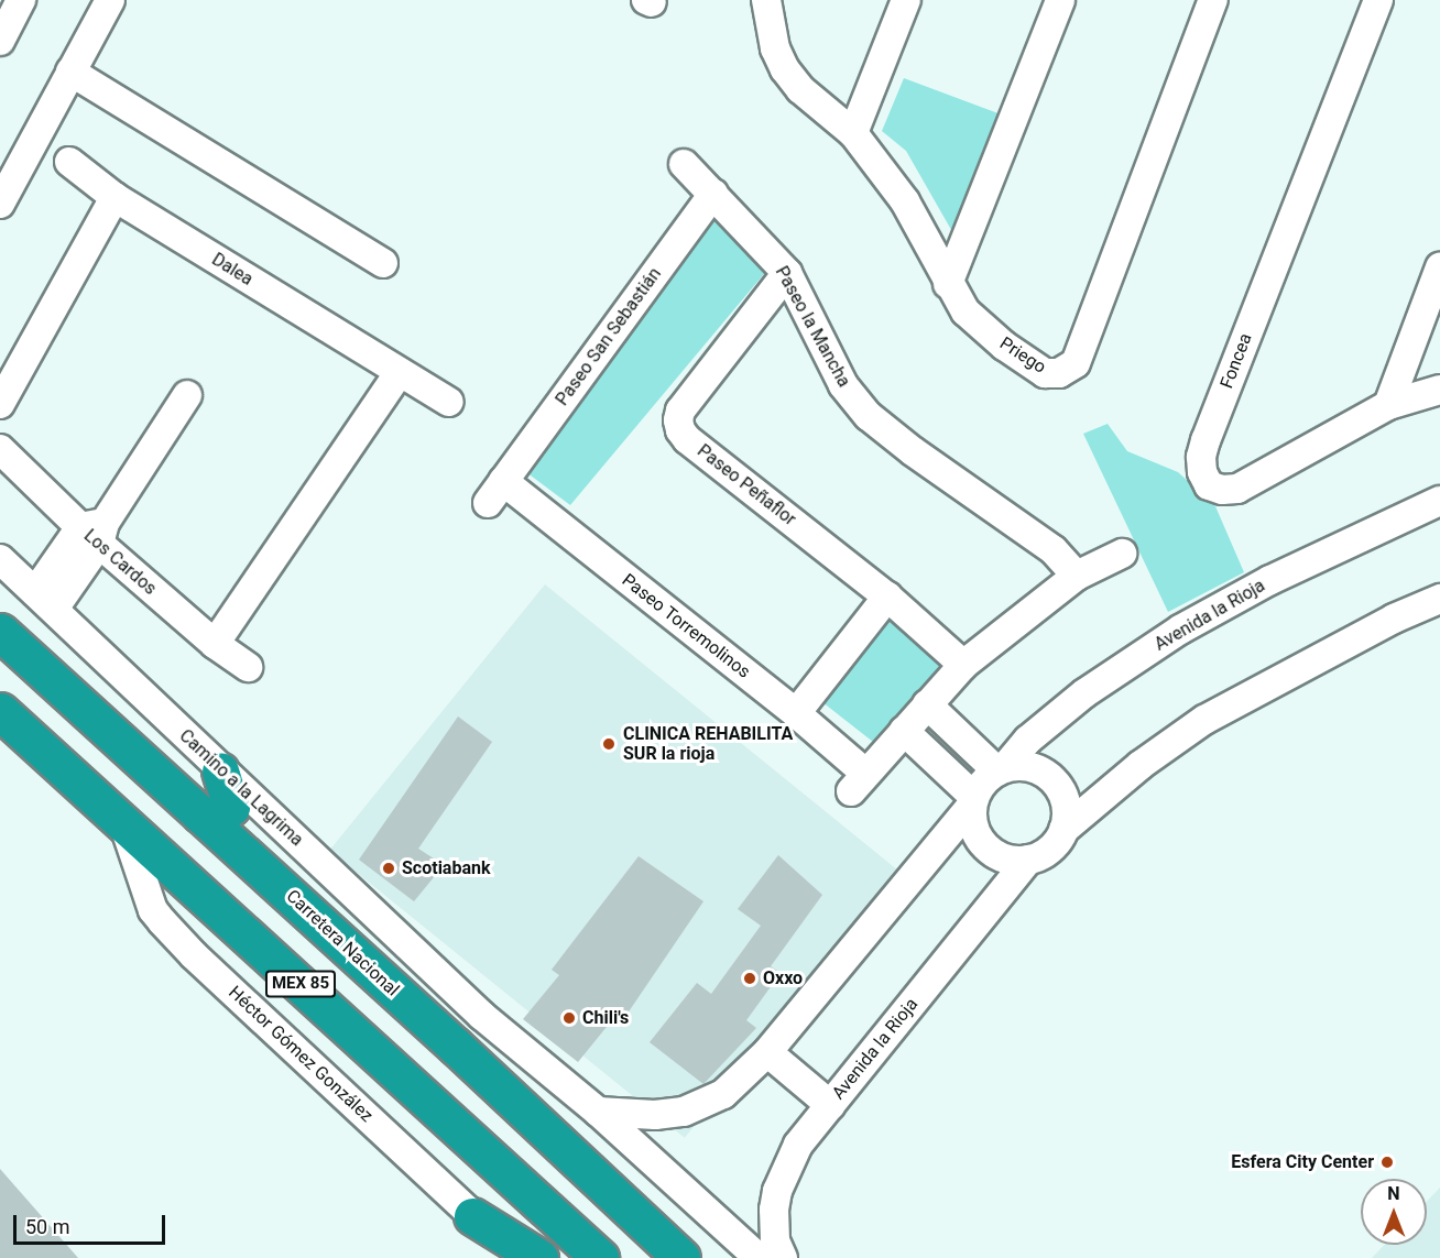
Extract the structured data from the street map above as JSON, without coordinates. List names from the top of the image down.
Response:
{
  "streets": {
    "highway": ["Carretera Nacional", "MEX 85"],
    "street": [
      "Dalea",
      "Paseo la Mancha",
      "Paseo San Sebastián",
      "Priego",
      "Foncea",
      "Paseo Peñaflor",
      "Los Cardos",
      "Avenida la Rioja",
      "Paseo Torremolinos",
      "Camino a la Lagrima",
      "Héctor Gómez González"
    ]
  },
  "crossings": [
    ["Paseo la Mancha", "Paseo San Sebastián"],
    ["Paseo la Mancha", "Paseo Peñaflor"],
    ["Paseo San Sebastián", "Paseo Torremolinos"],
    ["MEX 85", "Héctor Gómez González"]
  ],
  "places": [
    "CLINICA REHABILITA SUR la rioja",
    "Scotiabank",
    "Oxxo",
    "Chili's",
    "Esfera City Center"
  ],
  "scale_bar": "50 m",
  "north": "top"
}
